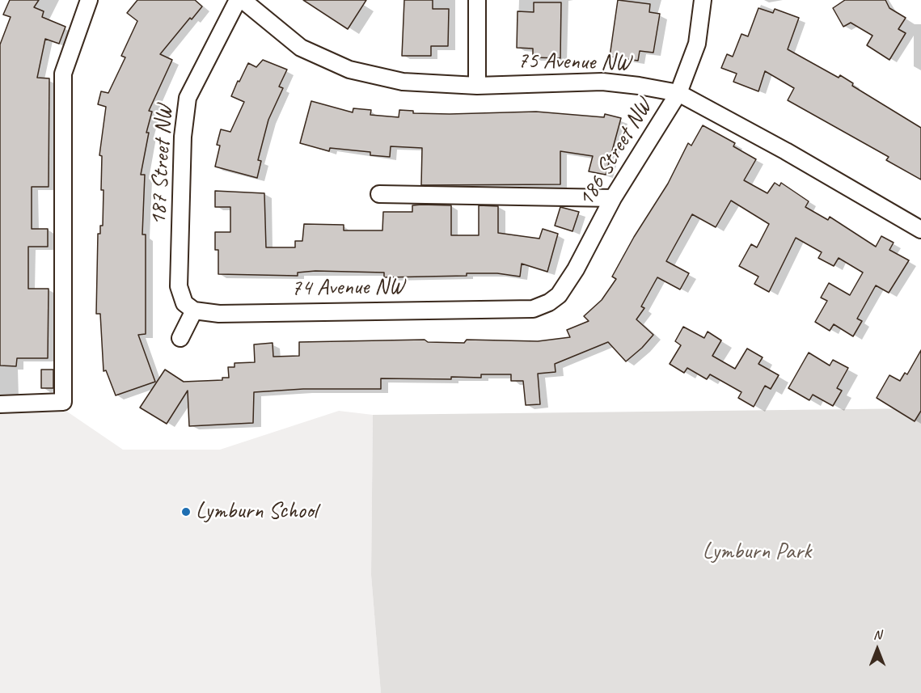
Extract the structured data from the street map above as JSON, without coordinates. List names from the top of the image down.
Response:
{
  "streets": {
    "street": [
      "75 Avenue NW",
      "186 Street NW",
      "187 Street NW",
      "74 Avenue NW"
    ]
  },
  "crossings": [
    ["75 Avenue NW", "186 Street NW"],
    ["186 Street NW", "74 Avenue NW"],
    ["187 Street NW", "74 Avenue NW"]
  ],
  "parks": ["Lymburn Park"],
  "places": ["Lymburn School"],
  "north": "top"
}
